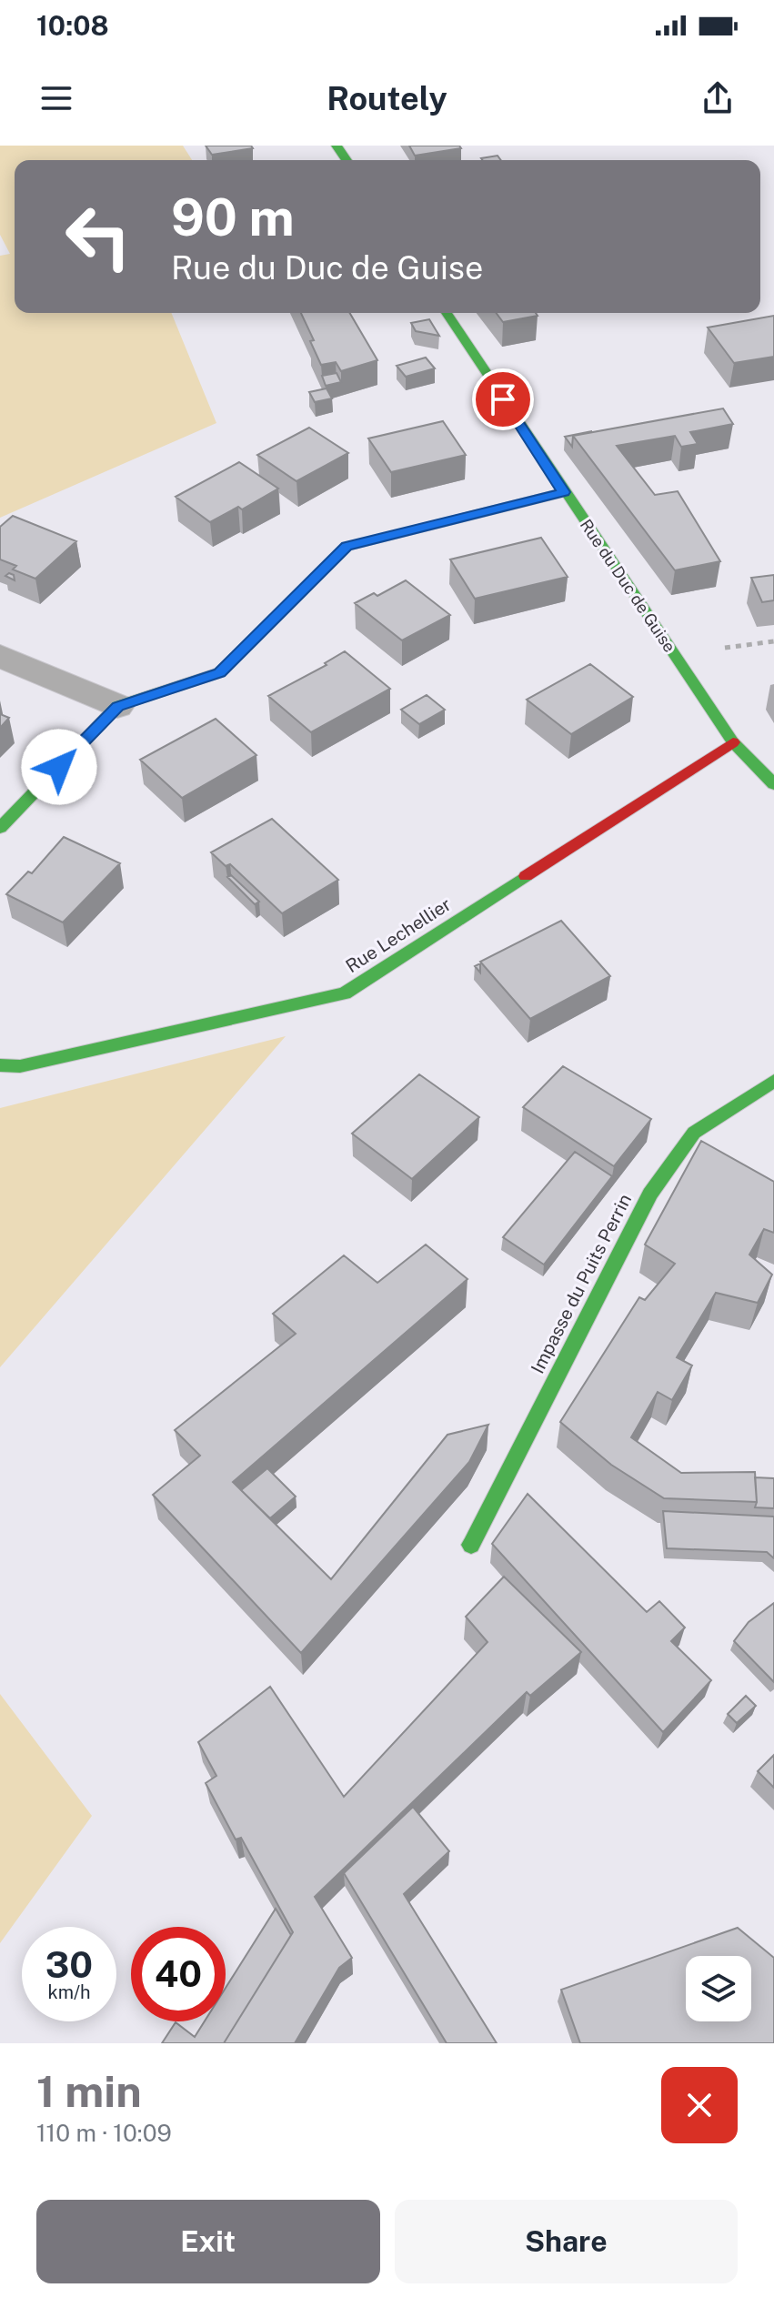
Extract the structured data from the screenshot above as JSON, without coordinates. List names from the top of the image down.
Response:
{
  "streets": {
    "street": ["Rue du Duc de Guise", "Rue Lechellier", "Impasse du Puits Perrin"]
  },
  "crossings": [
    ["Rue du Duc de Guise", "Rue Lechellier"]
  ],
  "page": {
    "status": "10:08",
    "header": "Routely",
    "turn": ["90 m", "Rue du Duc de Guise"],
    "speed": "30 km/h",
    "limit": "40",
    "heading": ["1 min", "110 m · 10:09"],
    "buttons": ["Exit", "Share"]
  }
}
